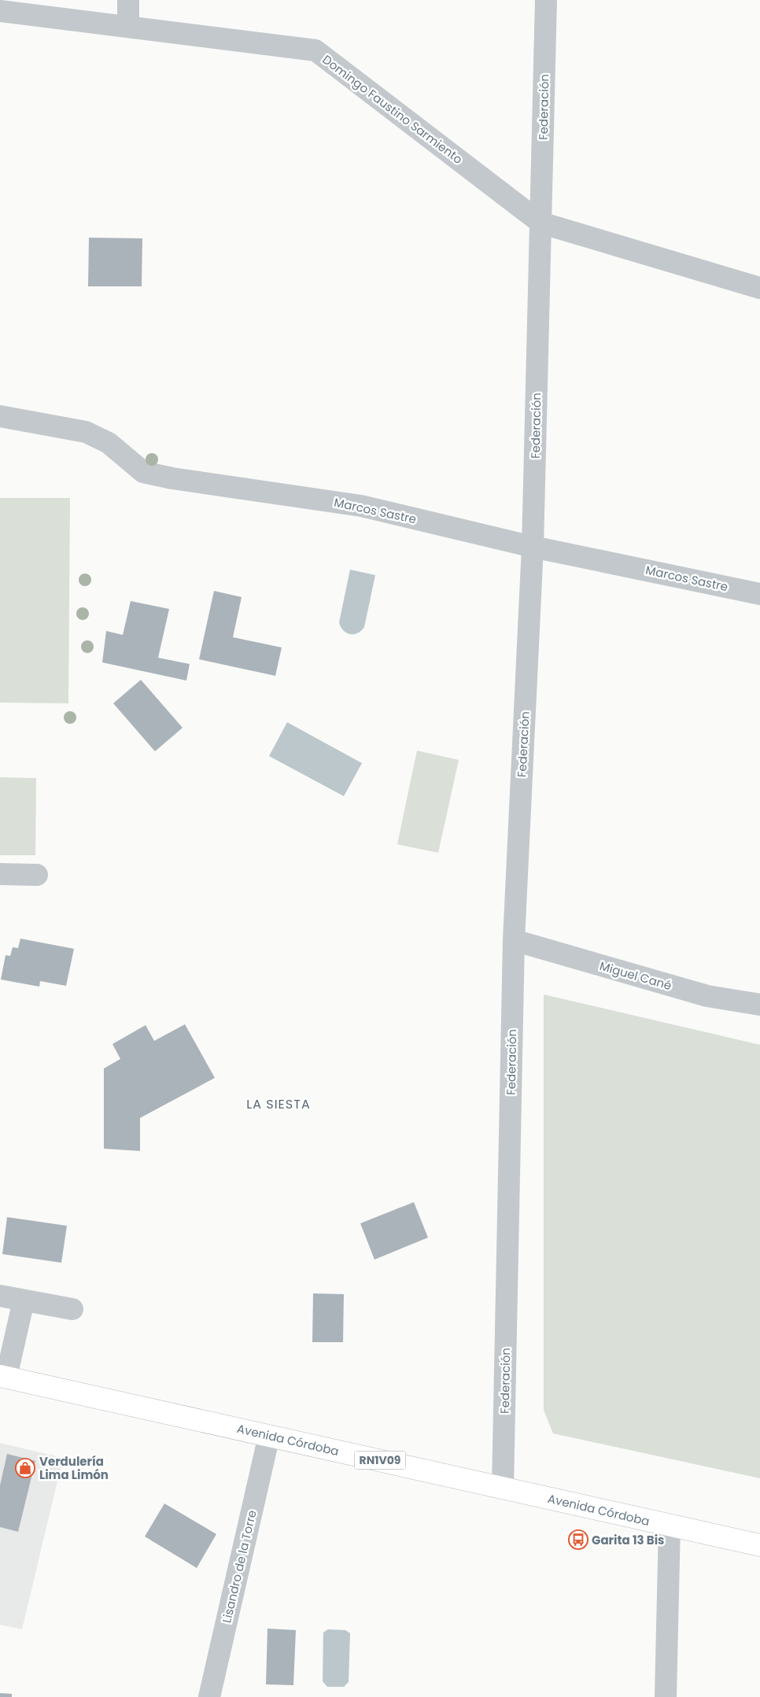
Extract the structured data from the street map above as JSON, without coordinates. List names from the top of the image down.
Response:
{
  "streets": {
    "main road": ["Avenida Córdoba", "RN1V09"],
    "street": [
      "Federación",
      "Domingo Faustino Sarmiento",
      "Marcos Sastre",
      "Miguel Cané",
      "Lisandro de la Torre"
    ]
  },
  "crossings": [
    ["Federación", "Domingo Faustino Sarmiento"],
    ["Federación", "Marcos Sastre"],
    ["Federación", "Miguel Cané"],
    ["Federación", "Avenida Córdoba"],
    ["Avenida Córdoba", "Lisandro de la Torre"]
  ],
  "districts": ["LA SIESTA"],
  "places": {
    "shop": ["Verdulería Lima Limón"],
    "bus stop": ["Garita 13 Bis"]
  }
}
